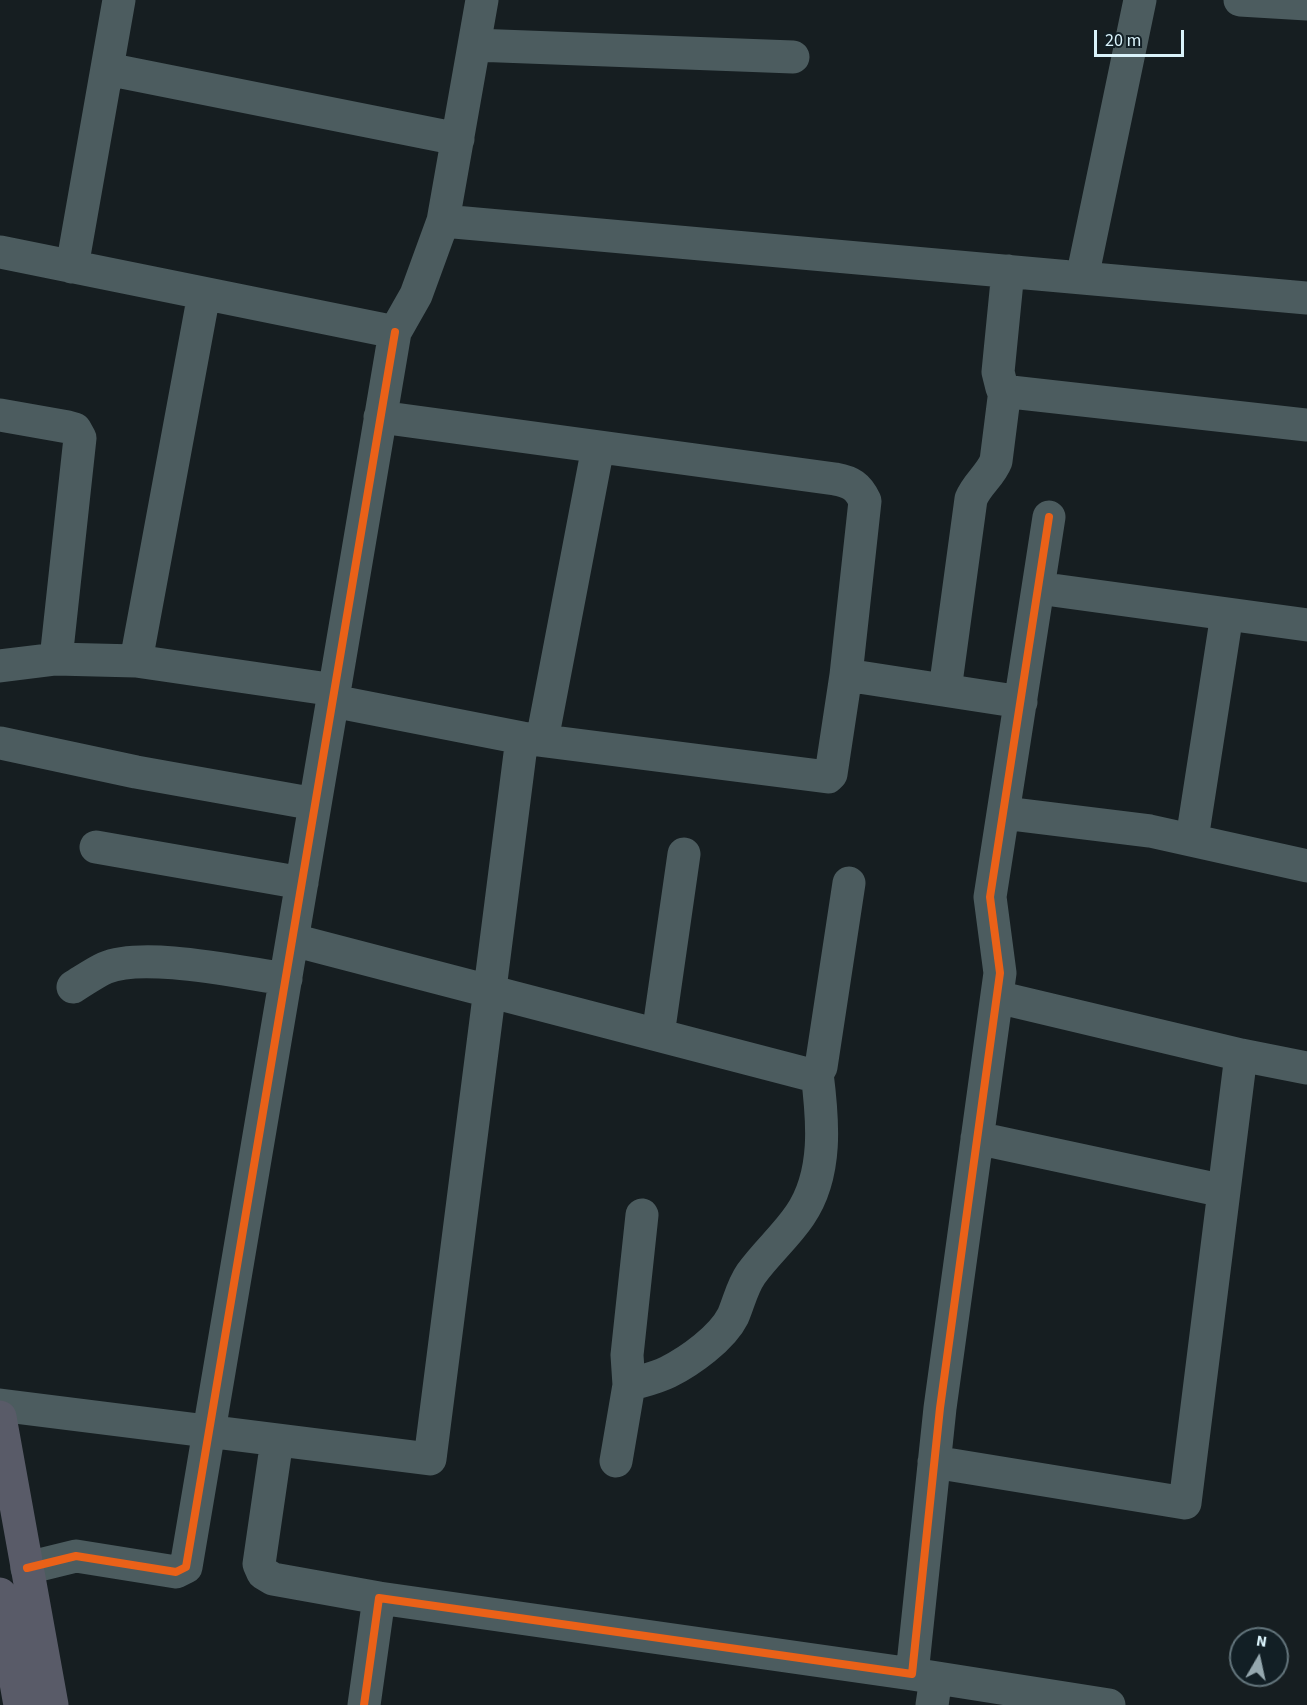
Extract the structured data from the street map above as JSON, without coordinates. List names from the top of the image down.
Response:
{
  "scale_bar": "20 m",
  "north": "top"
}
